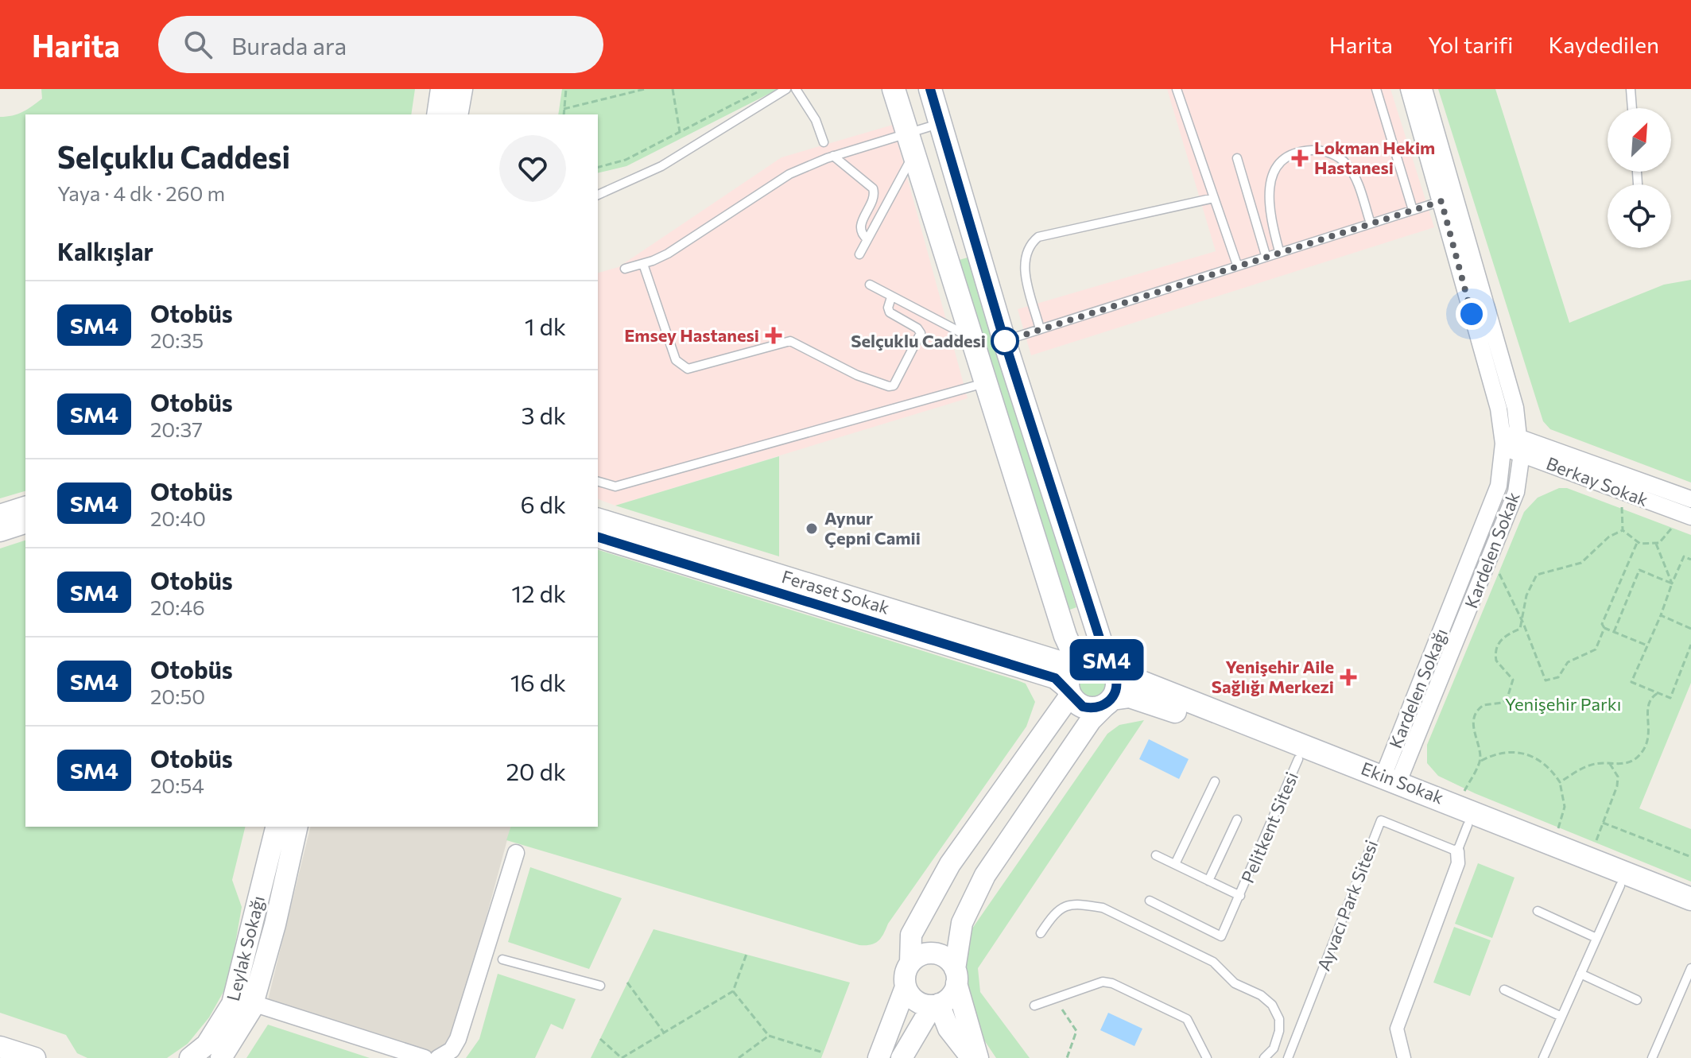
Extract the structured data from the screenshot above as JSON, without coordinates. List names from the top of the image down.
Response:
{
  "streets": {
    "main road": ["Ekin Sokak"],
    "street": [
      "Berkay Sokak",
      "Kardelen Sokak",
      "Feraset Sokak",
      "Kardelen Sokağı",
      "Leylak Sokağı"
    ],
    "lane": ["Pelitkent Sitesi", "Ayvacı Park Sitesi"]
  },
  "crossings": [
    ["Berkay Sokak", "Kardelen Sokak"],
    ["Kardelen Sokak", "Kardelen Sokağı"],
    ["Kardelen Sokak", "Ekin Sokak"],
    ["Feraset Sokak", "Ekin Sokak"],
    ["Kardelen Sokağı", "Ekin Sokak"],
    ["Ekin Sokak", "Pelitkent Sitesi"]
  ],
  "parks": ["Yenişehir Parkı"],
  "places": {
    "health": ["Lokman Hekim Hastanesi", "Emsey Hastanesi", "Yenişehir Aile Sağlığı Merkezi"],
    "other": ["Selçuklu Caddesi", "Aynur Çepni Camii"]
  },
  "lines": ["bus line SM4"],
  "north": "top right",
  "page": {
    "header": "Harita",
    "search": "Burada ara",
    "nav": ["Harita", "Yol tarifi", "Kaydedilen"],
    "on_map": "SM4",
    "heading": [
      ["Selçuklu Caddesi", "Yaya · 4 dk · 260 m"],
      "Kalkışlar"
    ],
    "list": [
      {
        "mark": "SM4",
        "name": "Otobüs",
        "note": "20:35",
        "value": "1 dk"
      },
      {
        "mark": "SM4",
        "name": "Otobüs",
        "note": "20:37",
        "value": "3 dk"
      },
      {
        "mark": "SM4",
        "name": "Otobüs",
        "note": "20:40",
        "value": "6 dk"
      },
      {
        "mark": "SM4",
        "name": "Otobüs",
        "note": "20:46",
        "value": "12 dk"
      },
      {
        "mark": "SM4",
        "name": "Otobüs",
        "note": "20:50",
        "value": "16 dk"
      },
      {
        "mark": "SM4",
        "name": "Otobüs",
        "note": "20:54",
        "value": "20 dk"
      }
    ]
  }
}
